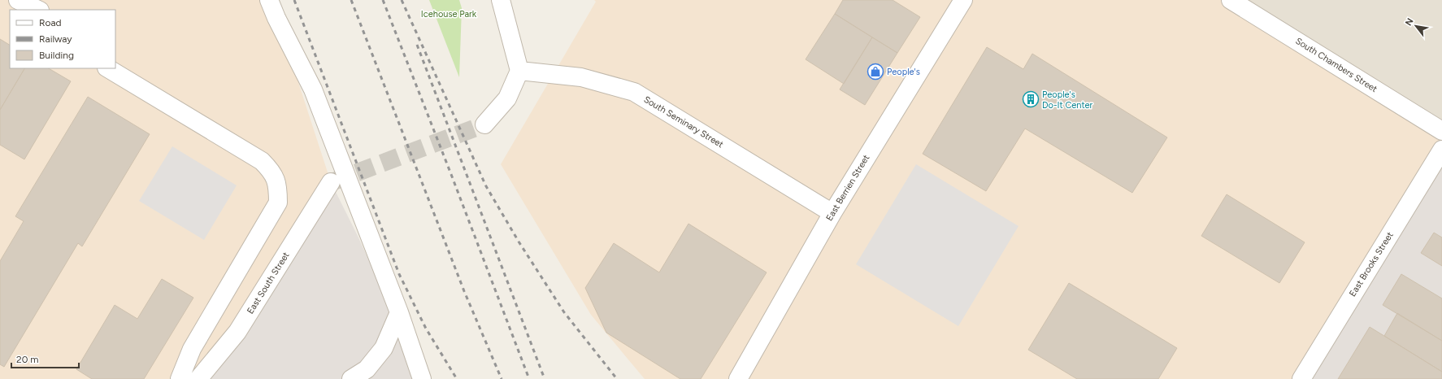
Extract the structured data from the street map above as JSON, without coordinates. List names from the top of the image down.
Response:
{
  "streets": {
    "street": [
      "South Chambers Street",
      "South Seminary Street",
      "East Berrien Street",
      "East Brooks Street",
      "East South Street"
    ]
  },
  "crossings": [
    ["South Seminary Street", "East Berrien Street"]
  ],
  "parks": ["Icehouse Park"],
  "places": {
    "shop": ["People's"],
    "building": ["People's Do-It Center"]
  },
  "legend": ["Road", "Railway", "Building"],
  "scale_bar": "20 m",
  "north": "top left"
}
